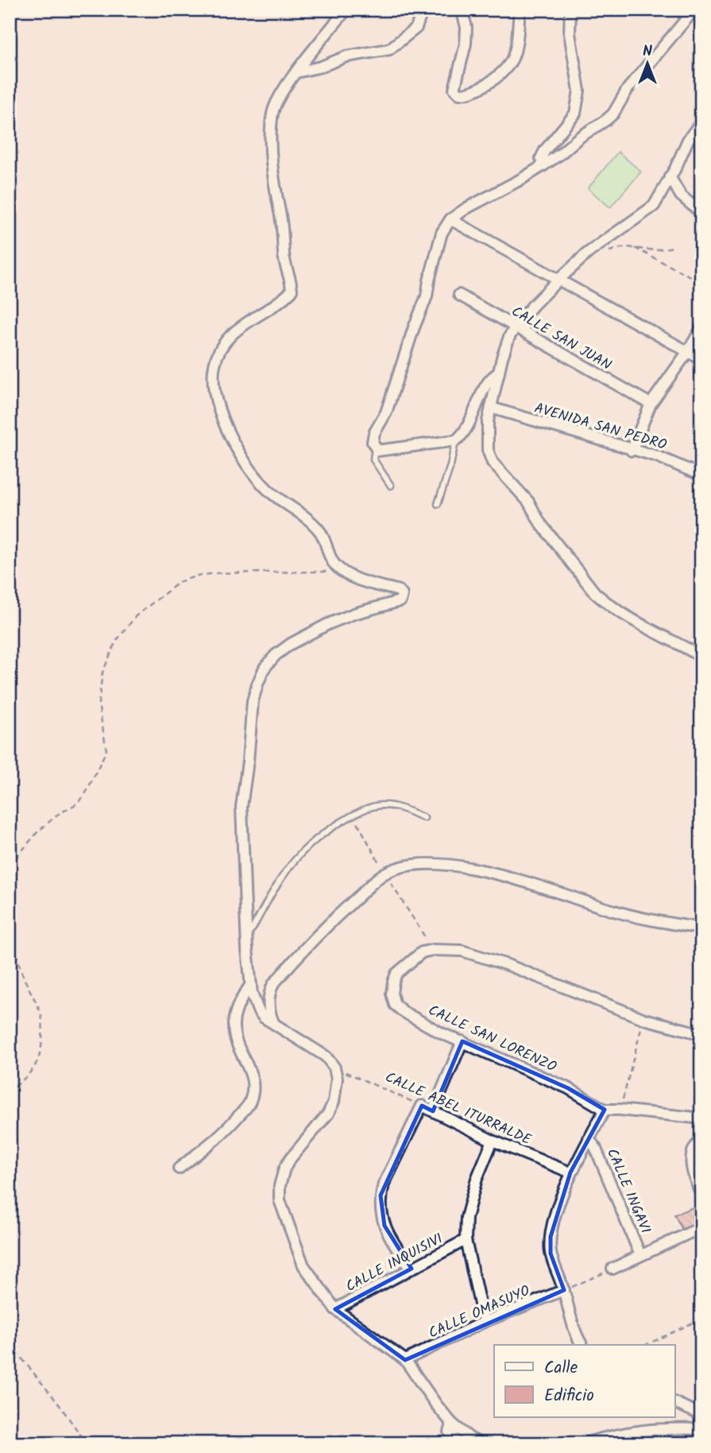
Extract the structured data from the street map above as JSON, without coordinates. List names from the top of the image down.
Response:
{
  "streets": {
    "street": [
      "CALLE SAN JUAN",
      "AVENIDA SAN PEDRO",
      "CALLE SAN LORENZO",
      "CALLE ABEL ITURRALDE",
      "CALLE INGAVI",
      "CALLE INQUISIVI",
      "CALLE OMASUYO"
    ]
  },
  "legend": ["Calle", "Edificio"],
  "north": "top"
}
